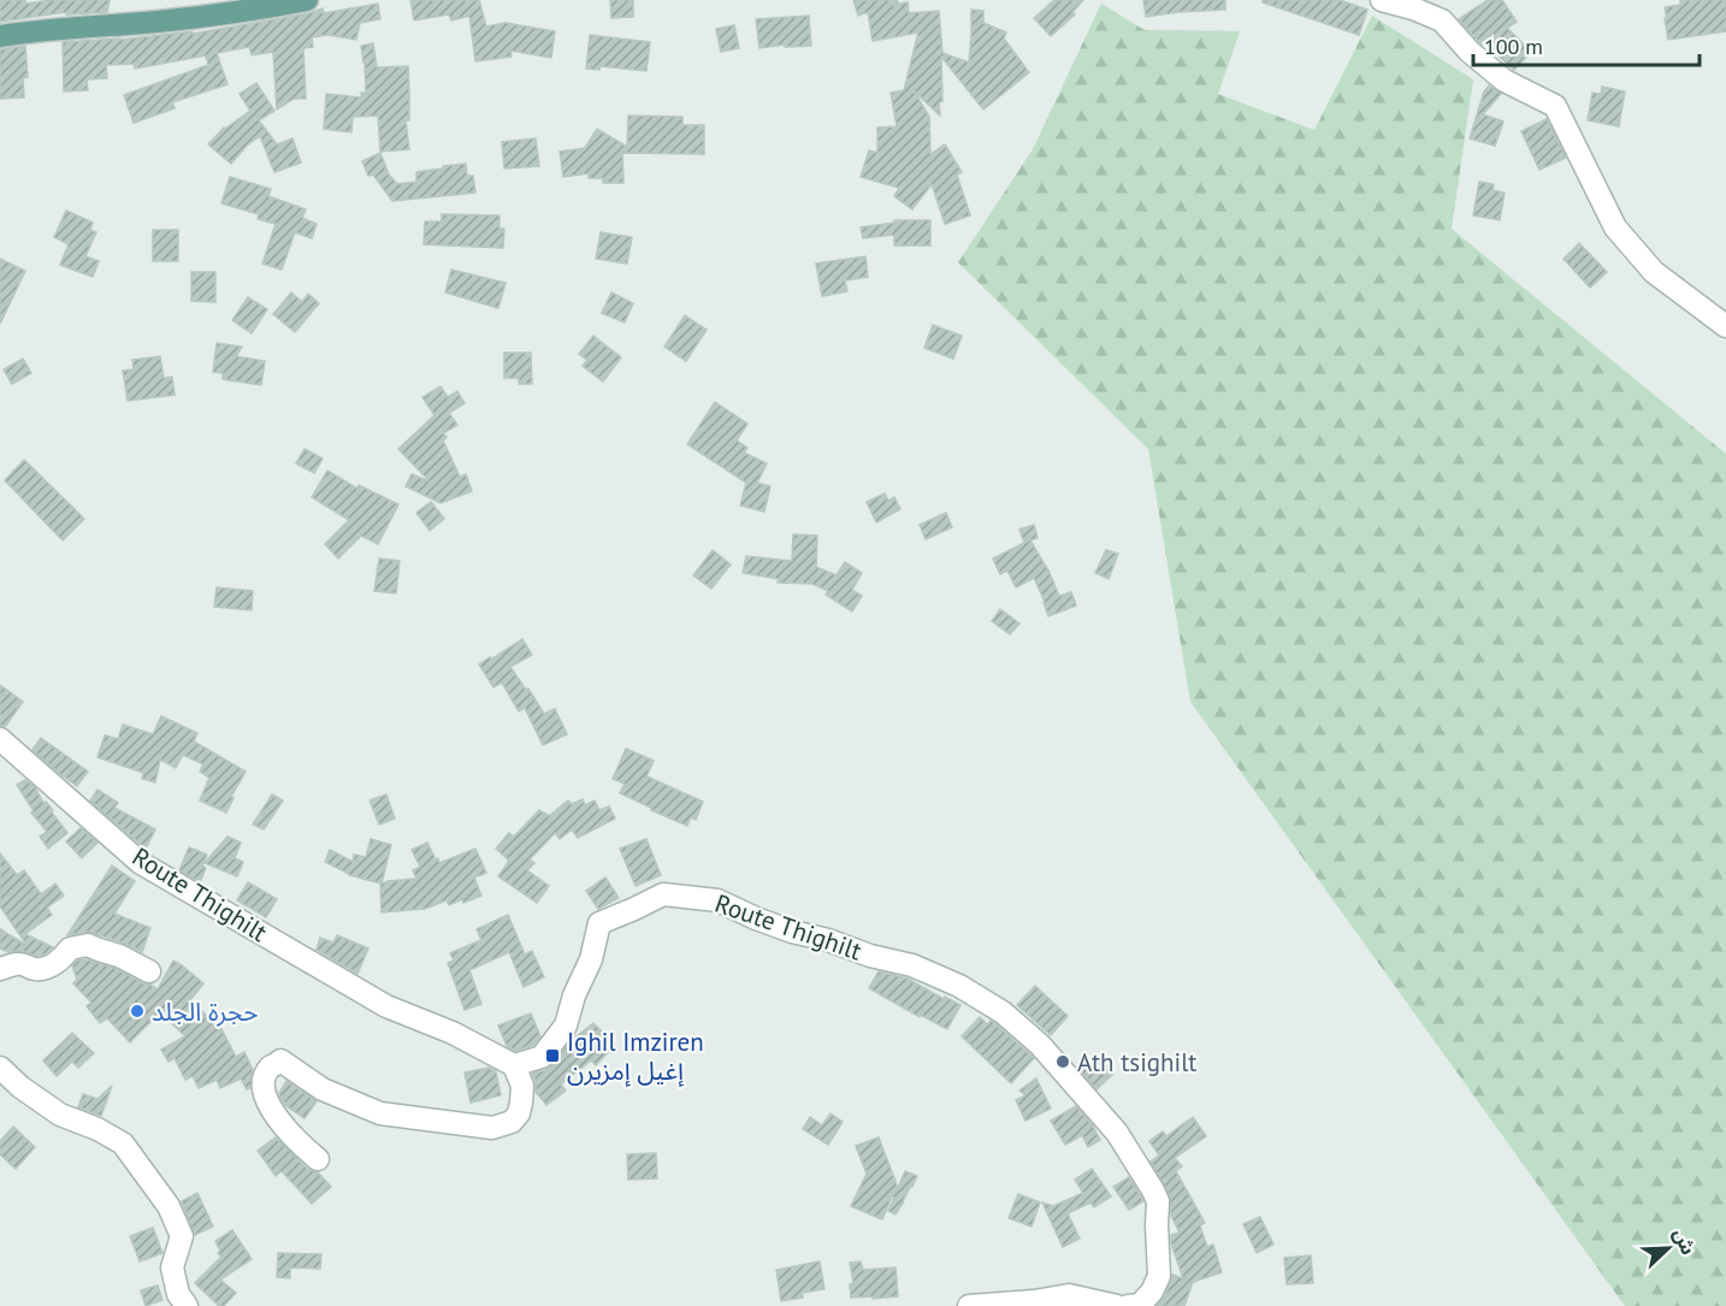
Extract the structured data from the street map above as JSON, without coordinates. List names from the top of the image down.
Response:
{
  "streets": {
    "street": ["Route Thighilt"]
  },
  "places": {
    "other": ["حجرة الجلد", "Ath tsighilt"],
    "transit": ["Ighil Imziren إغيل إمزيرن"]
  },
  "scale_bar": "100 m",
  "north": "top right"
}
